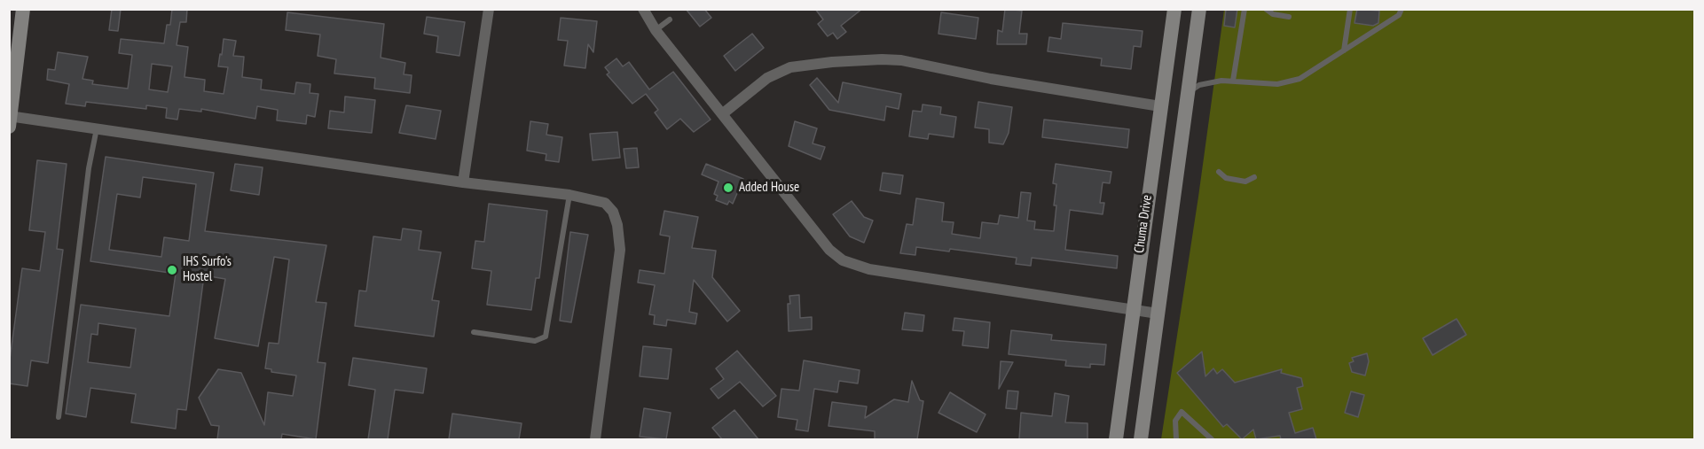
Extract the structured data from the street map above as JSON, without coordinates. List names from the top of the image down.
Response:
{
  "streets": {
    "main road": ["Chuma Drive"]
  },
  "places": ["Added House", "IHS Surfo's Hostel"]
}
